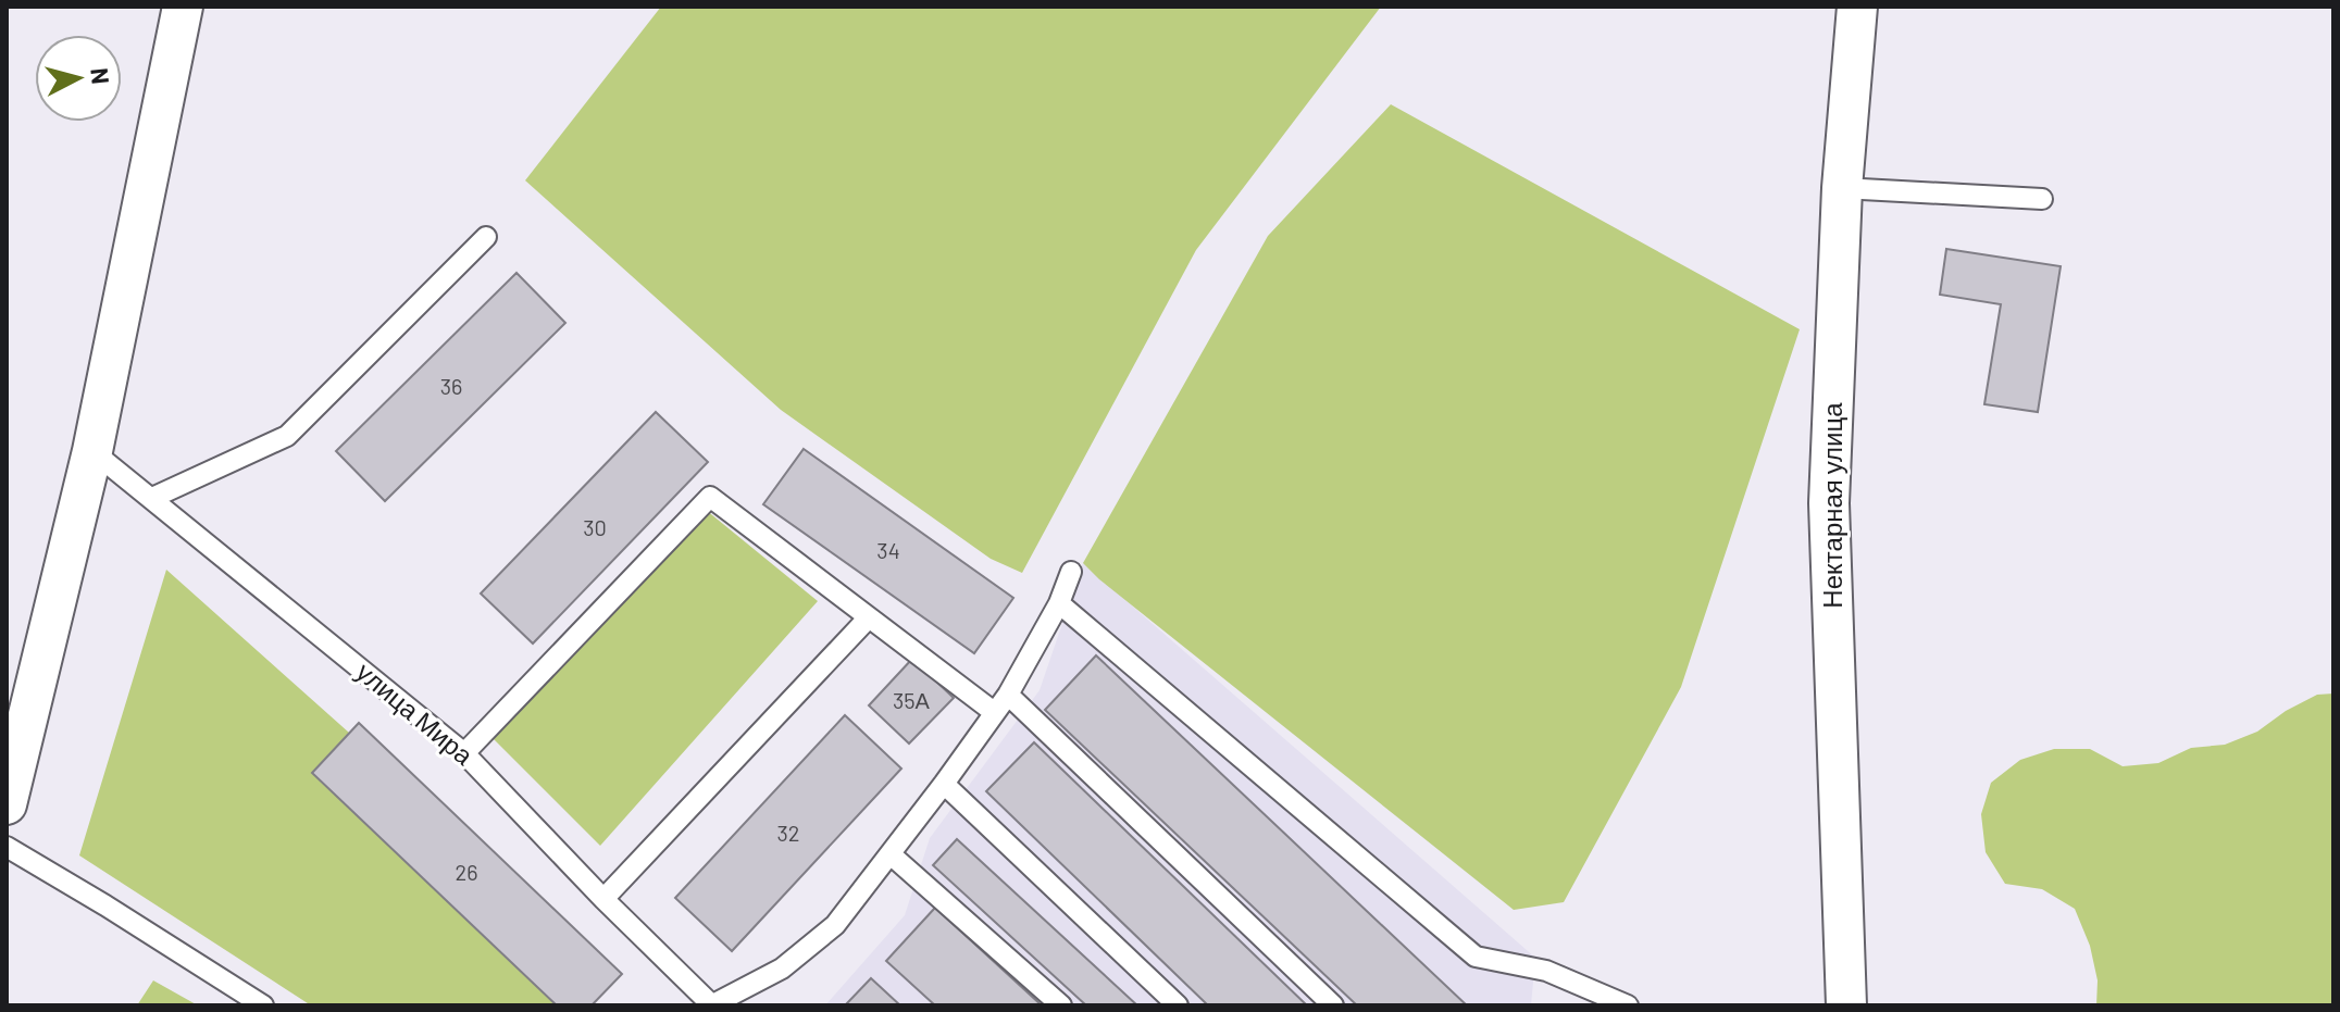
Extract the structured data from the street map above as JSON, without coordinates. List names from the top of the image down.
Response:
{
  "streets": {
    "street": ["Нектарная улица"],
    "lane": ["улица Мира"]
  },
  "house_numbers": [
    "36",
    "30",
    "34",
    "35А",
    "32",
    "26"
  ],
  "north": "right"
}
